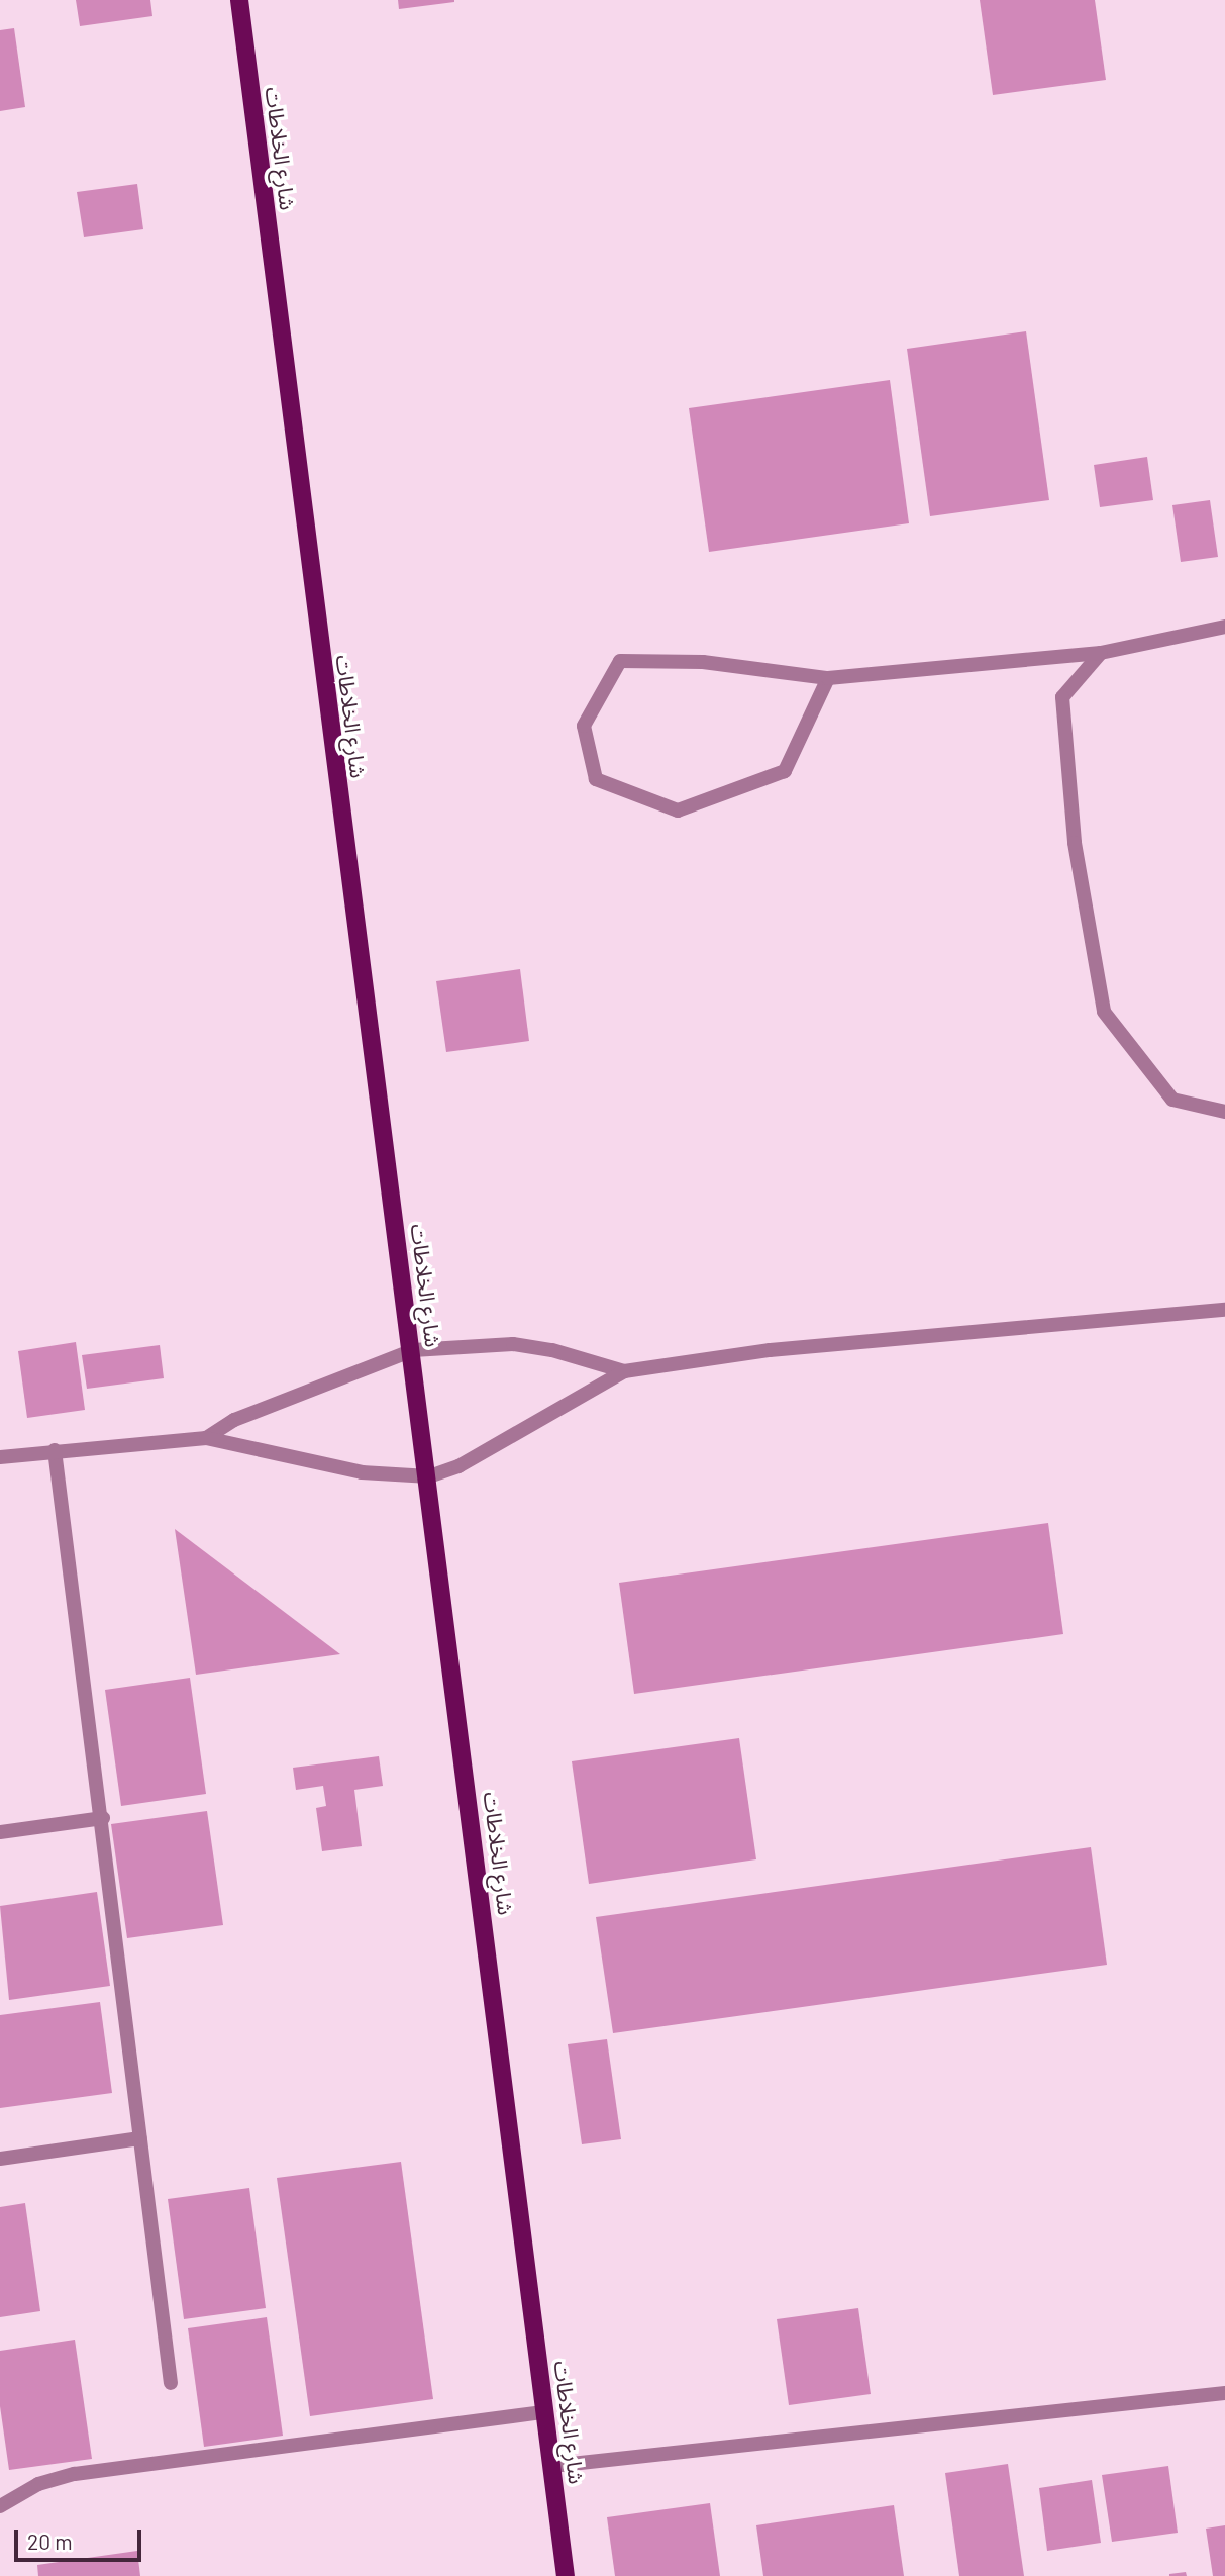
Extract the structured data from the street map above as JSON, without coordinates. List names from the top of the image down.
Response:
{
  "streets": {
    "main road": ["شارع الخلاطات"]
  },
  "scale_bar": "20 m"
}
